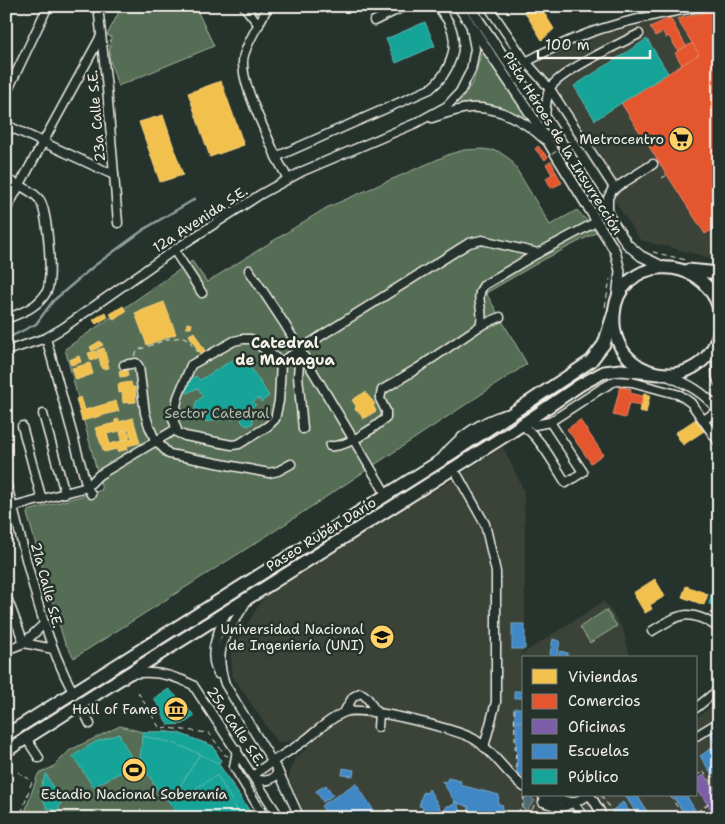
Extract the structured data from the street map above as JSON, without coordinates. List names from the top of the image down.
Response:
{
  "streets": {
    "highway": ["Paseo Rubén Darío"],
    "main road": ["Pista Héroes de la Insurrección"],
    "street": [
      "23a Calle S.E.",
      "12a Avenida S.E.",
      "21a Calle S.E.",
      "25a Calle S.E."
    ]
  },
  "crossings": [
    ["Pista Héroes de la Insurrección", "12a Avenida S.E."],
    ["Pista Héroes de la Insurrección", "Paseo Rubén Darío"],
    ["Paseo Rubén Darío", "21a Calle S.E."],
    ["Paseo Rubén Darío", "25a Calle S.E."]
  ],
  "districts": ["Catedral de Managua"],
  "parks": ["Sector Catedral"],
  "places": {
    "supermarket": ["Metrocentro"],
    "school or university": ["Universidad Nacional de Ingeniería (UNI)"],
    "museum": ["Hall of Fame"],
    "sports": ["Estadio Nacional Soberanía"]
  },
  "legend": [
    "Viviendas",
    "Comercios",
    "Oficinas",
    "Escuelas",
    "Público"
  ],
  "scale_bar": "100 m"
}
